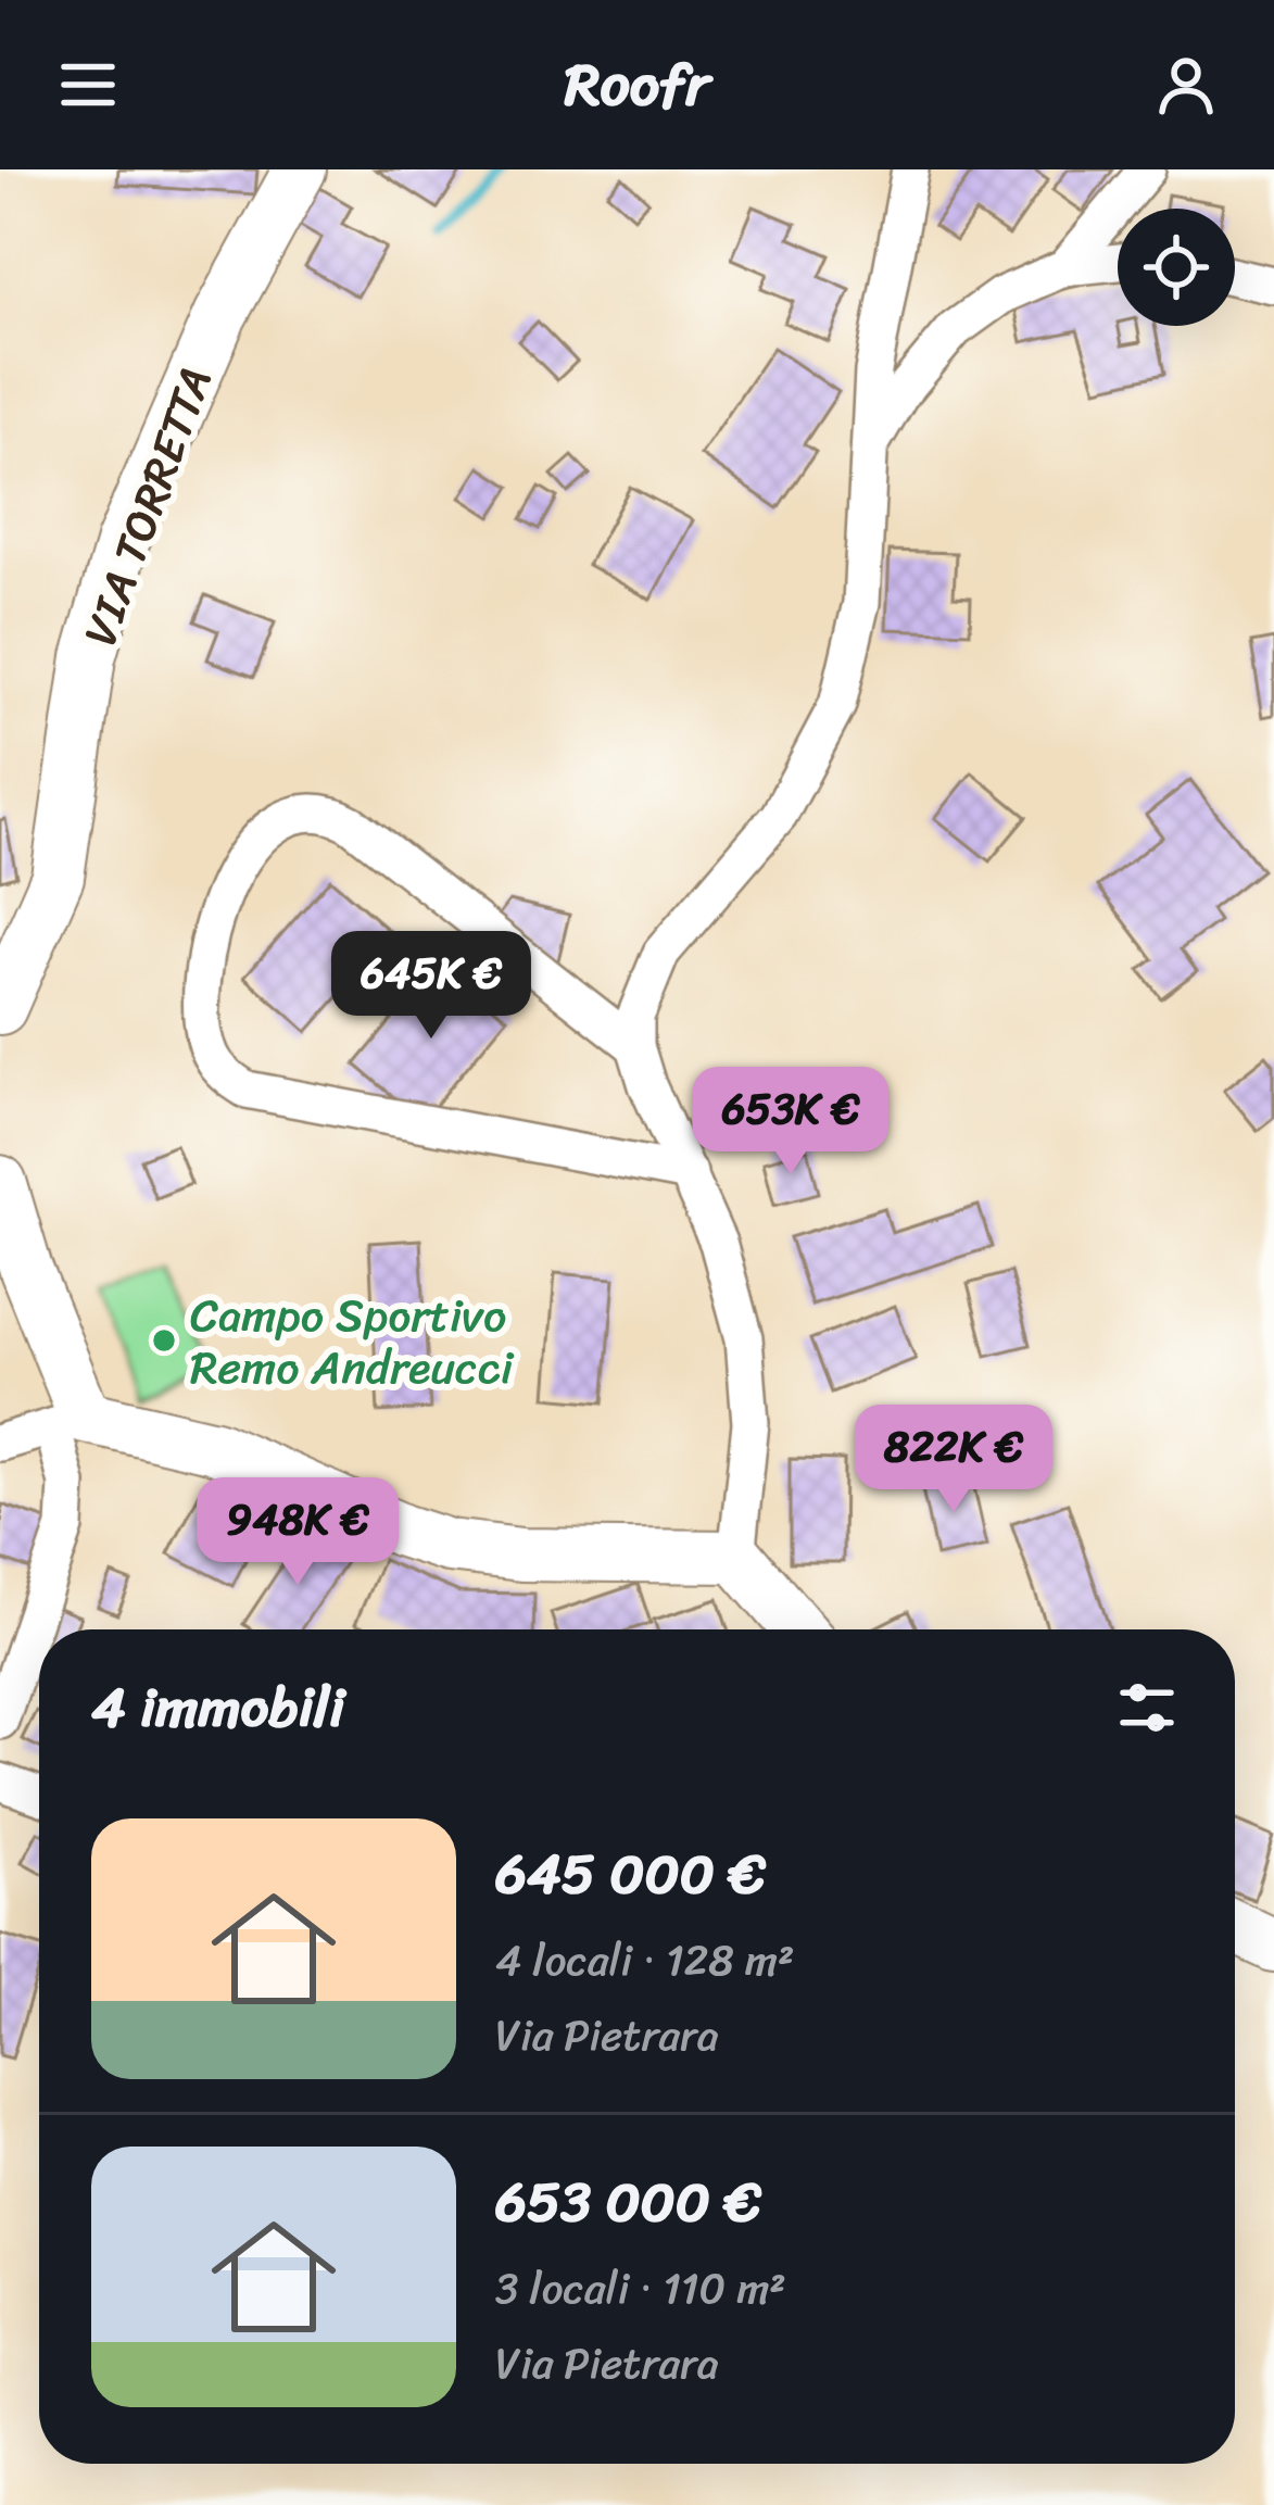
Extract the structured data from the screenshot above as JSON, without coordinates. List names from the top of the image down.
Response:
{
  "streets": {
    "street": ["VIA TORRETTA"]
  },
  "places": ["Campo Sportivo Remo Andreucci"],
  "page": {
    "header": "Roofr",
    "price": [
      "645K €",
      "653K €",
      "822K €",
      "948K €"
    ],
    "heading": "4 immobili",
    "list": [
      {
        "name": "645 000 €",
        "note": "4 locali · 128 m² · Via Pietrara"
      },
      {
        "name": "653 000 €",
        "note": "3 locali · 110 m² · Via Pietrara"
      }
    ]
  }
}
